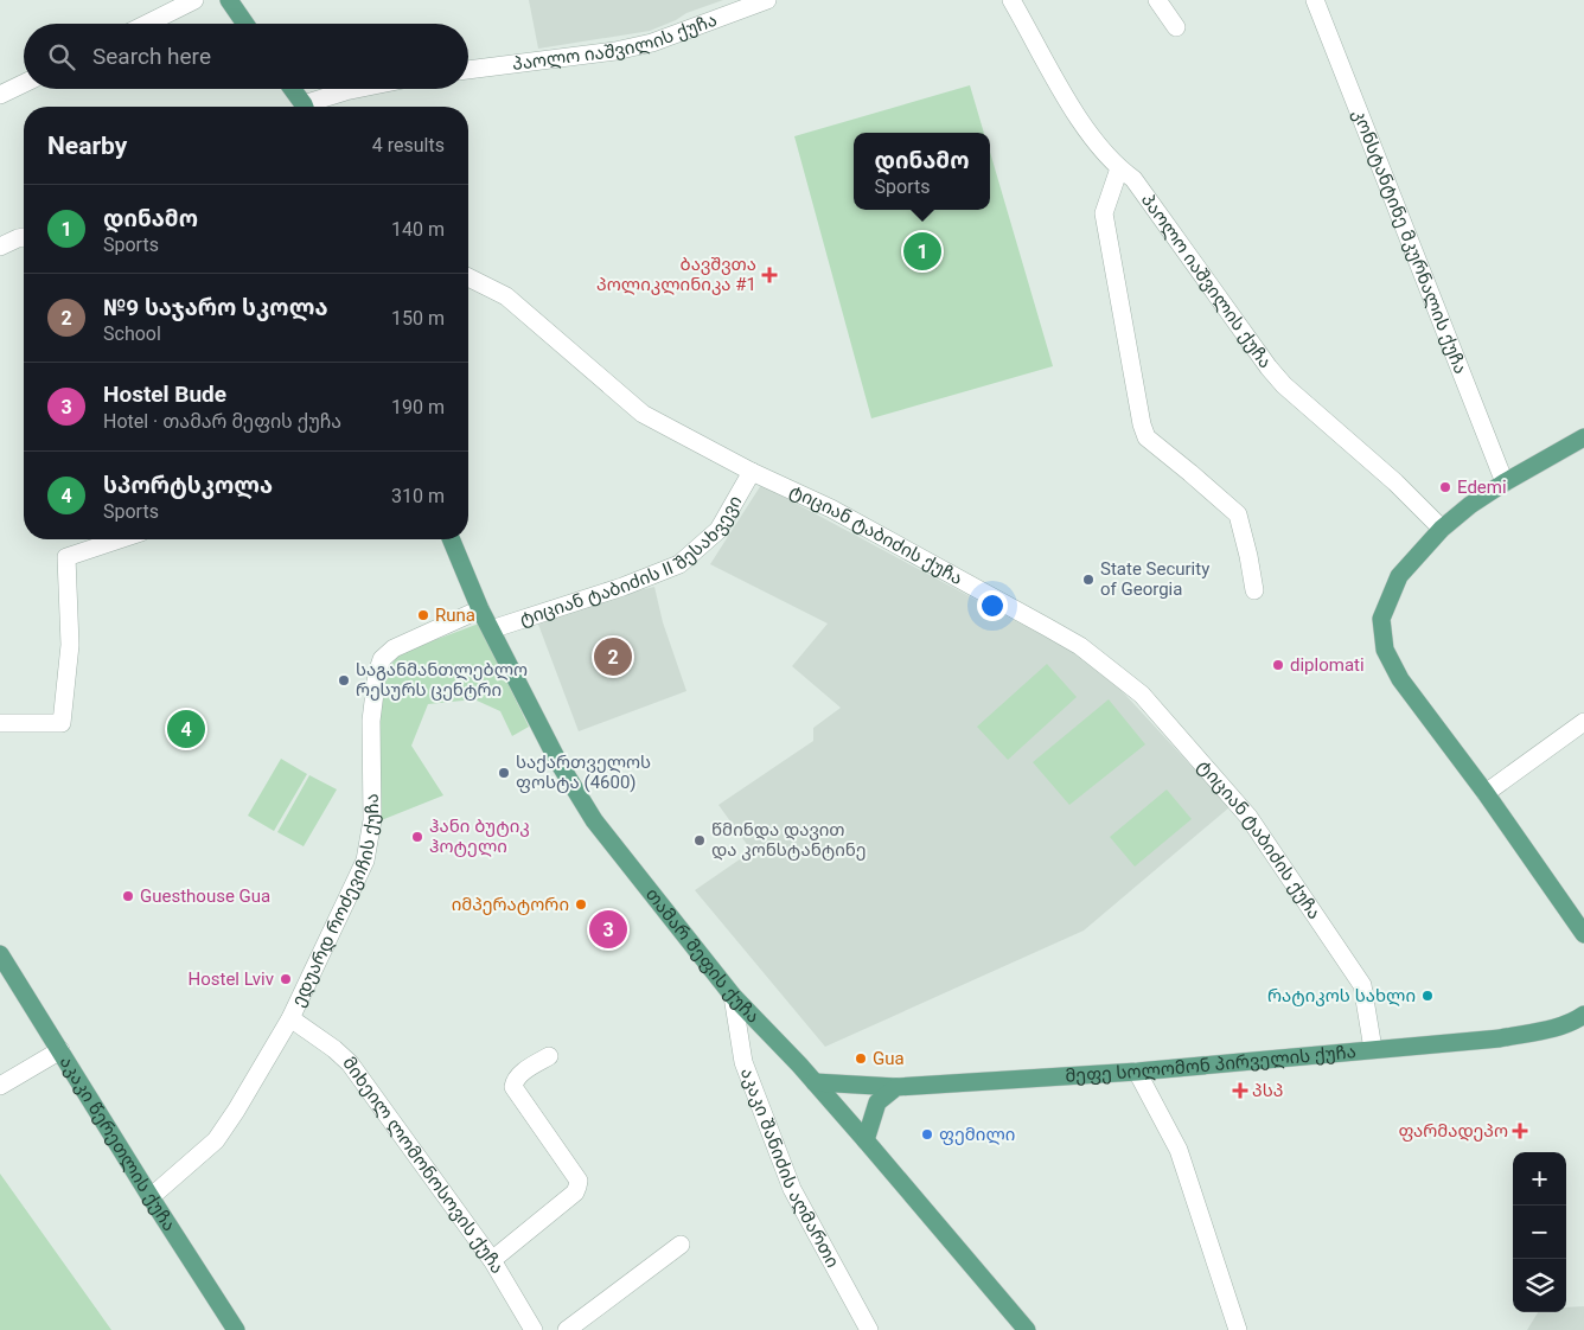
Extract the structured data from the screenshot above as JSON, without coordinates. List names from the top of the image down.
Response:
{
  "streets": {
    "main road": ["თამარ მეფის ქუჩა", "მეფე სოლომონ პირველის ქუჩა", "აკაკი წერეთლის ქუჩა"],
    "street": [
      "პაოლო იაშვილის ქუჩა",
      "კონსტანტინე მკურნალის ქუჩა",
      "ტიციან ტაბიძის ქუჩა",
      "ტიციან ტაბიძის II შესახვევი",
      "ედუარდ როძევიჩის ქუჩა",
      "მიხეილ ლომონოსოვის ქუჩა",
      "აკაკი შანიძის აღმართი"
    ]
  },
  "crossings": [
    ["ტიციან ტაბიძის ქუჩა", "ტიციან ტაბიძის II შესახვევი"],
    ["ტიციან ტაბიძის ქუჩა", "მეფე სოლომონ პირველის ქუჩა"],
    ["ტიციან ტაბიძის II შესახვევი", "თამარ მეფის ქუჩა"],
    ["ედუარდ როძევიჩის ქუჩა", "თამარ მეფის ქუჩა"],
    ["ედუარდ როძევიჩის ქუჩა", "აკაკი წერეთლის ქუჩა"],
    ["ედუარდ როძევიჩის ქუჩა", "მიხეილ ლომონოსოვის ქუჩა"],
    ["თამარ მეფის ქუჩა", "მეფე სოლომონ პირველის ქუჩა"],
    ["თამარ მეფის ქუჩა", "აკაკი შანიძის აღმართი"]
  ],
  "places": {
    "health": ["ბავშვთა პოლიკლინიკა #1", "პსპ", "ფარმადეპო"],
    "other": [
      "Edemi",
      "State Security of Georgia",
      "Runa",
      "diplomati",
      "საგანმანთლებლო რესურს ცენტრი",
      "საქართველოს ფოსტა (4600)",
      "ჰანი ბუტიკ ჰოტელი",
      "წმინდა დავით და კონსტანტინე",
      "Guesthouse Gua",
      "იმპერატორი",
      "Hostel Lviv",
      "რატიკოს სახლი",
      "Gua",
      "ფემილი"
    ]
  },
  "page": {
    "search": "Search here",
    "heading": ["Nearby", "4 results"],
    "popup": ["დინამო", "Sports"],
    "list": [
      {
        "mark": "1",
        "name": "დინამო",
        "note": "Sports",
        "value": "140 m"
      },
      {
        "mark": "2",
        "name": "№9 საჯარო სკოლა",
        "note": "School",
        "value": "150 m"
      },
      {
        "mark": "3",
        "name": "Hostel Bude",
        "note": "Hotel · თამარ მეფის ქუჩა",
        "value": "190 m"
      },
      {
        "mark": "4",
        "name": "სპორტსკოლა",
        "note": "Sports",
        "value": "310 m"
      }
    ],
    "pins": [
      "1",
      "2",
      "4",
      "3"
    ],
    "map_buttons": ["+", "−"]
  }
}
